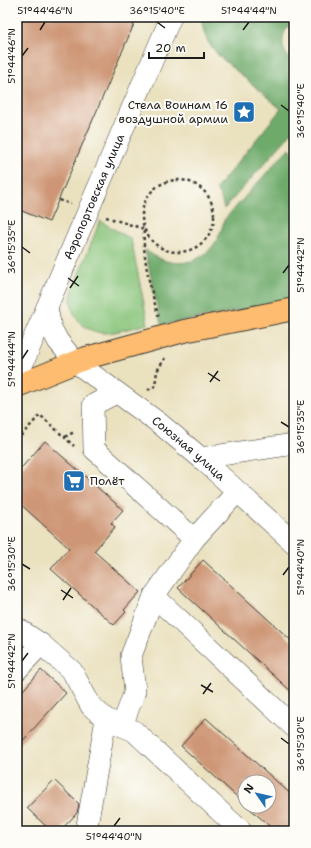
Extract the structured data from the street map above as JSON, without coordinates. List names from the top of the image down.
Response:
{
  "streets": {
    "street": ["Аэропортовская улица", "Союзная улица"]
  },
  "crossings": [
    ["Аэропортовская улица", "Союзная улица"]
  ],
  "places": {
    "place": ["Стела Воинам 16 воздушной армии"],
    "supermarket": ["Полёт"]
  },
  "scale_bar": "20 m",
  "north": "top left",
  "coordinates": [
    "51°44'46\"N",
    "36°15'40\"E",
    "51°44'44\"N",
    "36°15'35\"E",
    "51°44'42\"N",
    "36°15'30\"E",
    "51°44'40\"N"
  ]
}
